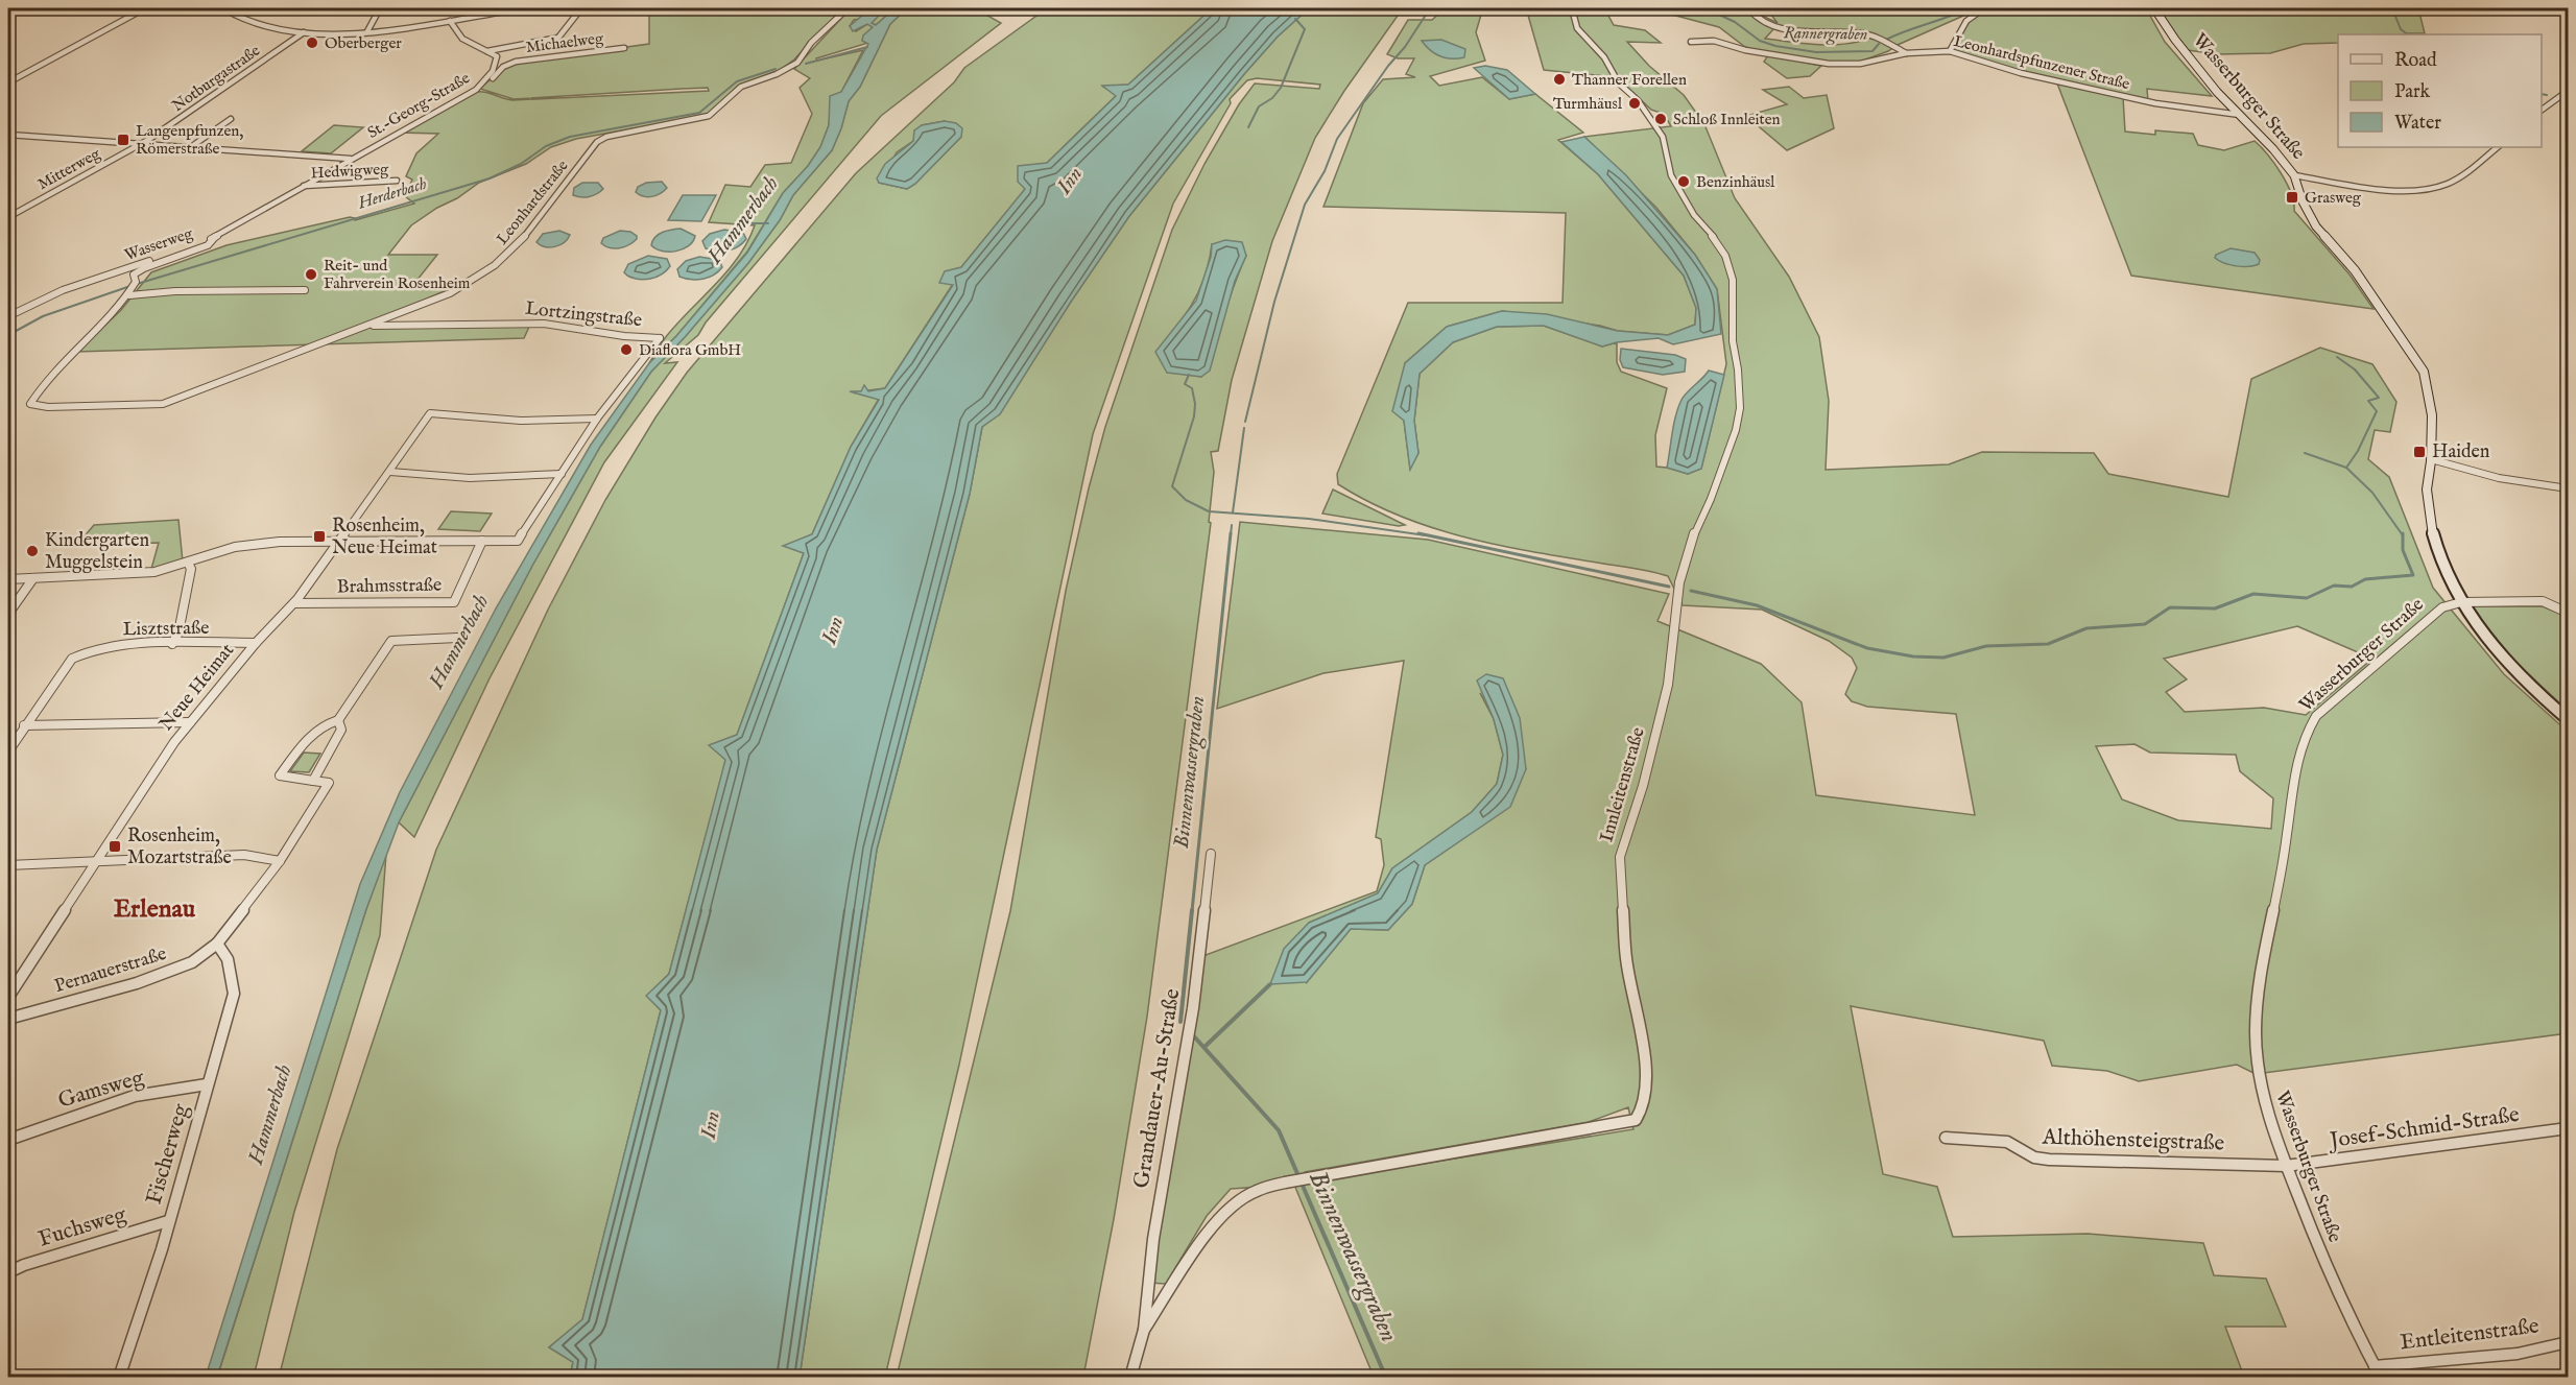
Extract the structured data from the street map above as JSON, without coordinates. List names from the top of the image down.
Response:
{
  "streets": {
    "main road": ["Wasserburger Straße"],
    "street": [
      "Michaelweg",
      "Leonhardspfunzener Straße",
      "Notburgastraße",
      "St.-Georg-Straße",
      "Mitterweg",
      "Hedwigweg",
      "Leonhardstraße",
      "Wasserweg",
      "Lortzingstraße",
      "Brahmsstraße",
      "Lisztstraße",
      "Neue Heimat",
      "Innleitenstraße",
      "Pernauerstraße",
      "Grandauer-Au-Straße",
      "Gamsweg",
      "Josef-Schmid-Straße",
      "Althöhensteigstraße",
      "Fischerweg",
      "Fuchsweg",
      "Entleitenstraße"
    ]
  },
  "crossings": [
    ["Michaelweg", "St.-Georg-Straße"],
    ["Leonhardspfunzener Straße", "Wasserburger Straße"],
    ["Notburgastraße", "Mitterweg"],
    ["Wasserburger Straße", "Josef-Schmid-Straße"],
    ["Wasserburger Straße", "Althöhensteigstraße"],
    ["Wasserburger Straße", "Entleitenstraße"],
    ["St.-Georg-Straße", "Hedwigweg"],
    ["St.-Georg-Straße", "Wasserweg"],
    ["Leonhardstraße", "Wasserweg"],
    ["Leonhardstraße", "Lortzingstraße"],
    ["Lortzingstraße", "Brahmsstraße"],
    ["Lortzingstraße", "Neue Heimat"],
    ["Brahmsstraße", "Neue Heimat"],
    ["Lisztstraße", "Neue Heimat"],
    ["Innleitenstraße", "Grandauer-Au-Straße"],
    ["Pernauerstraße", "Fischerweg"],
    ["Gamsweg", "Fischerweg"],
    ["Josef-Schmid-Straße", "Althöhensteigstraße"],
    ["Fischerweg", "Fuchsweg"]
  ],
  "districts": ["Erlenau"],
  "water": [
    "Rannergraben",
    "Inn",
    "Herderbach",
    "Hammerbach",
    "Binnenwassergraben"
  ],
  "places": {
    "other": [
      "Oberberger",
      "Thanner Forellen",
      "Turmhäusl",
      "Schloß Innleiten",
      "Benzinhäusl",
      "Reit- und Fahrverein Rosenheim",
      "Diaflora GmbH",
      "Kindergarten Muggelstein"
    ],
    "transit": [
      "Langenpfunzen, Römerstraße",
      "Grasweg",
      "Haiden",
      "Rosenheim, Neue Heimat",
      "Rosenheim, Mozartstraße"
    ]
  },
  "legend": ["Road", "Park", "Water"]
}
